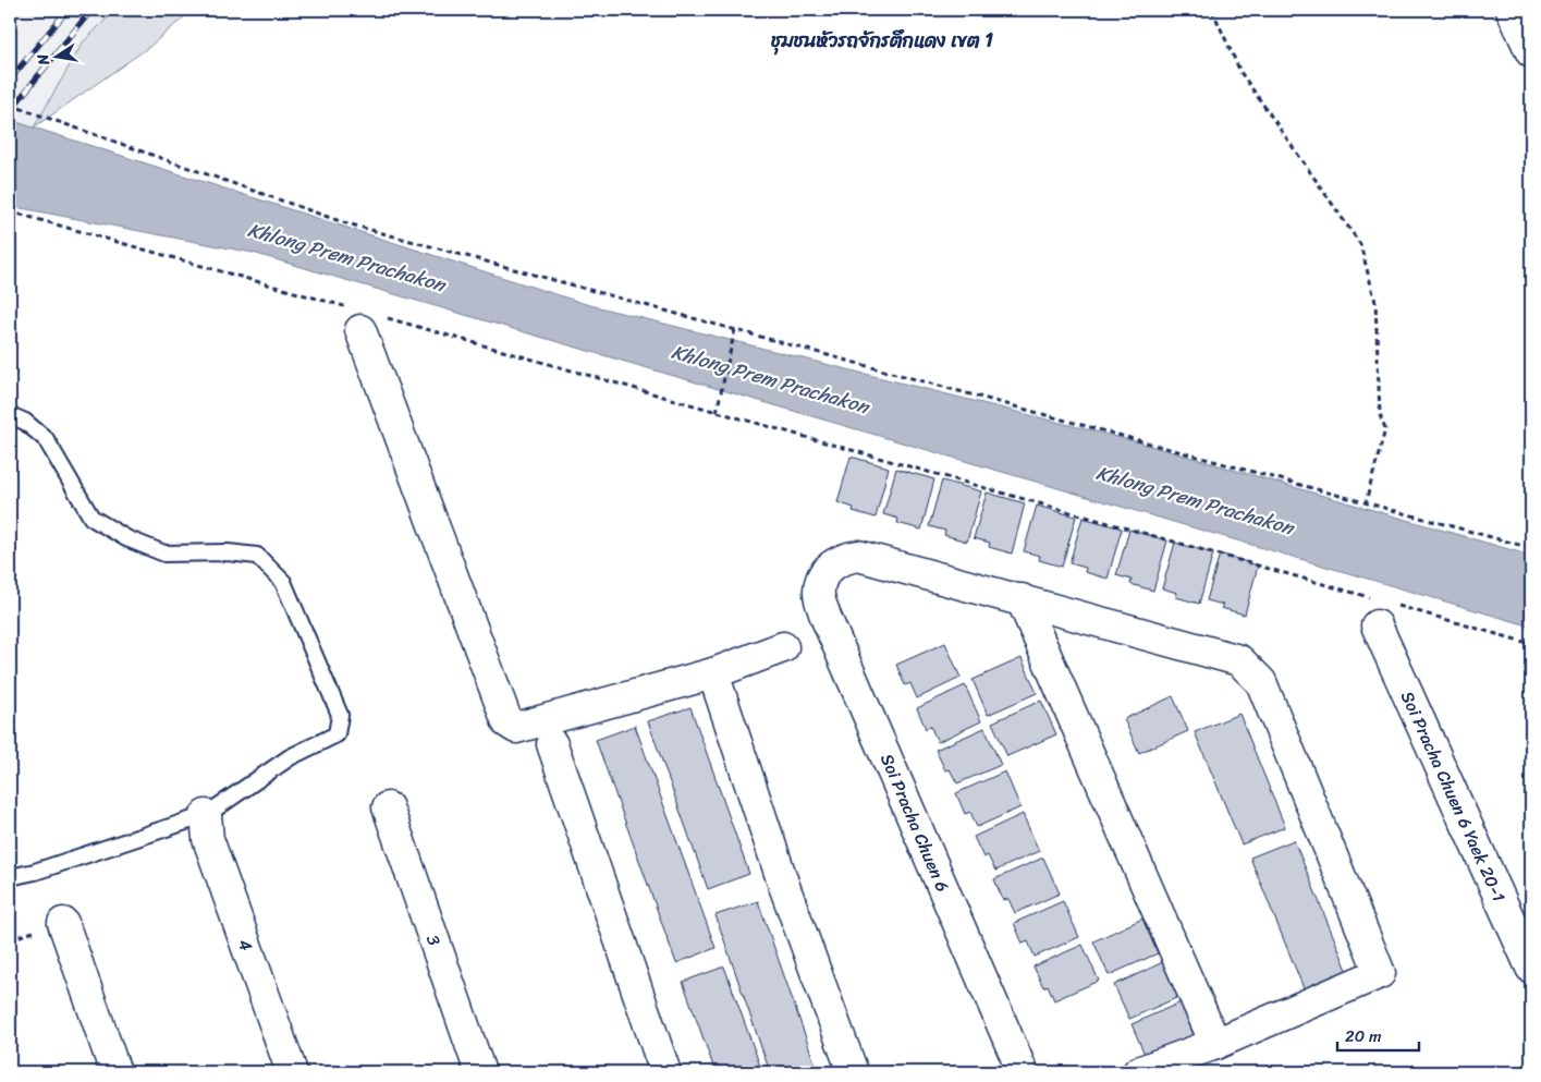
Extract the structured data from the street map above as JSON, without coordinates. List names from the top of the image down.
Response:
{
  "streets": {
    "street": [
      "Soi Pracha Chuen 6 Yaek 20-1",
      "Soi Pracha Chuen 6",
      "3",
      "4"
    ]
  },
  "districts": ["ชุมชนหัวรถจักรตึกแดง เขต 1"],
  "water": ["Khlong Prem Prachakon"],
  "scale_bar": "20 m",
  "north": "left"
}
